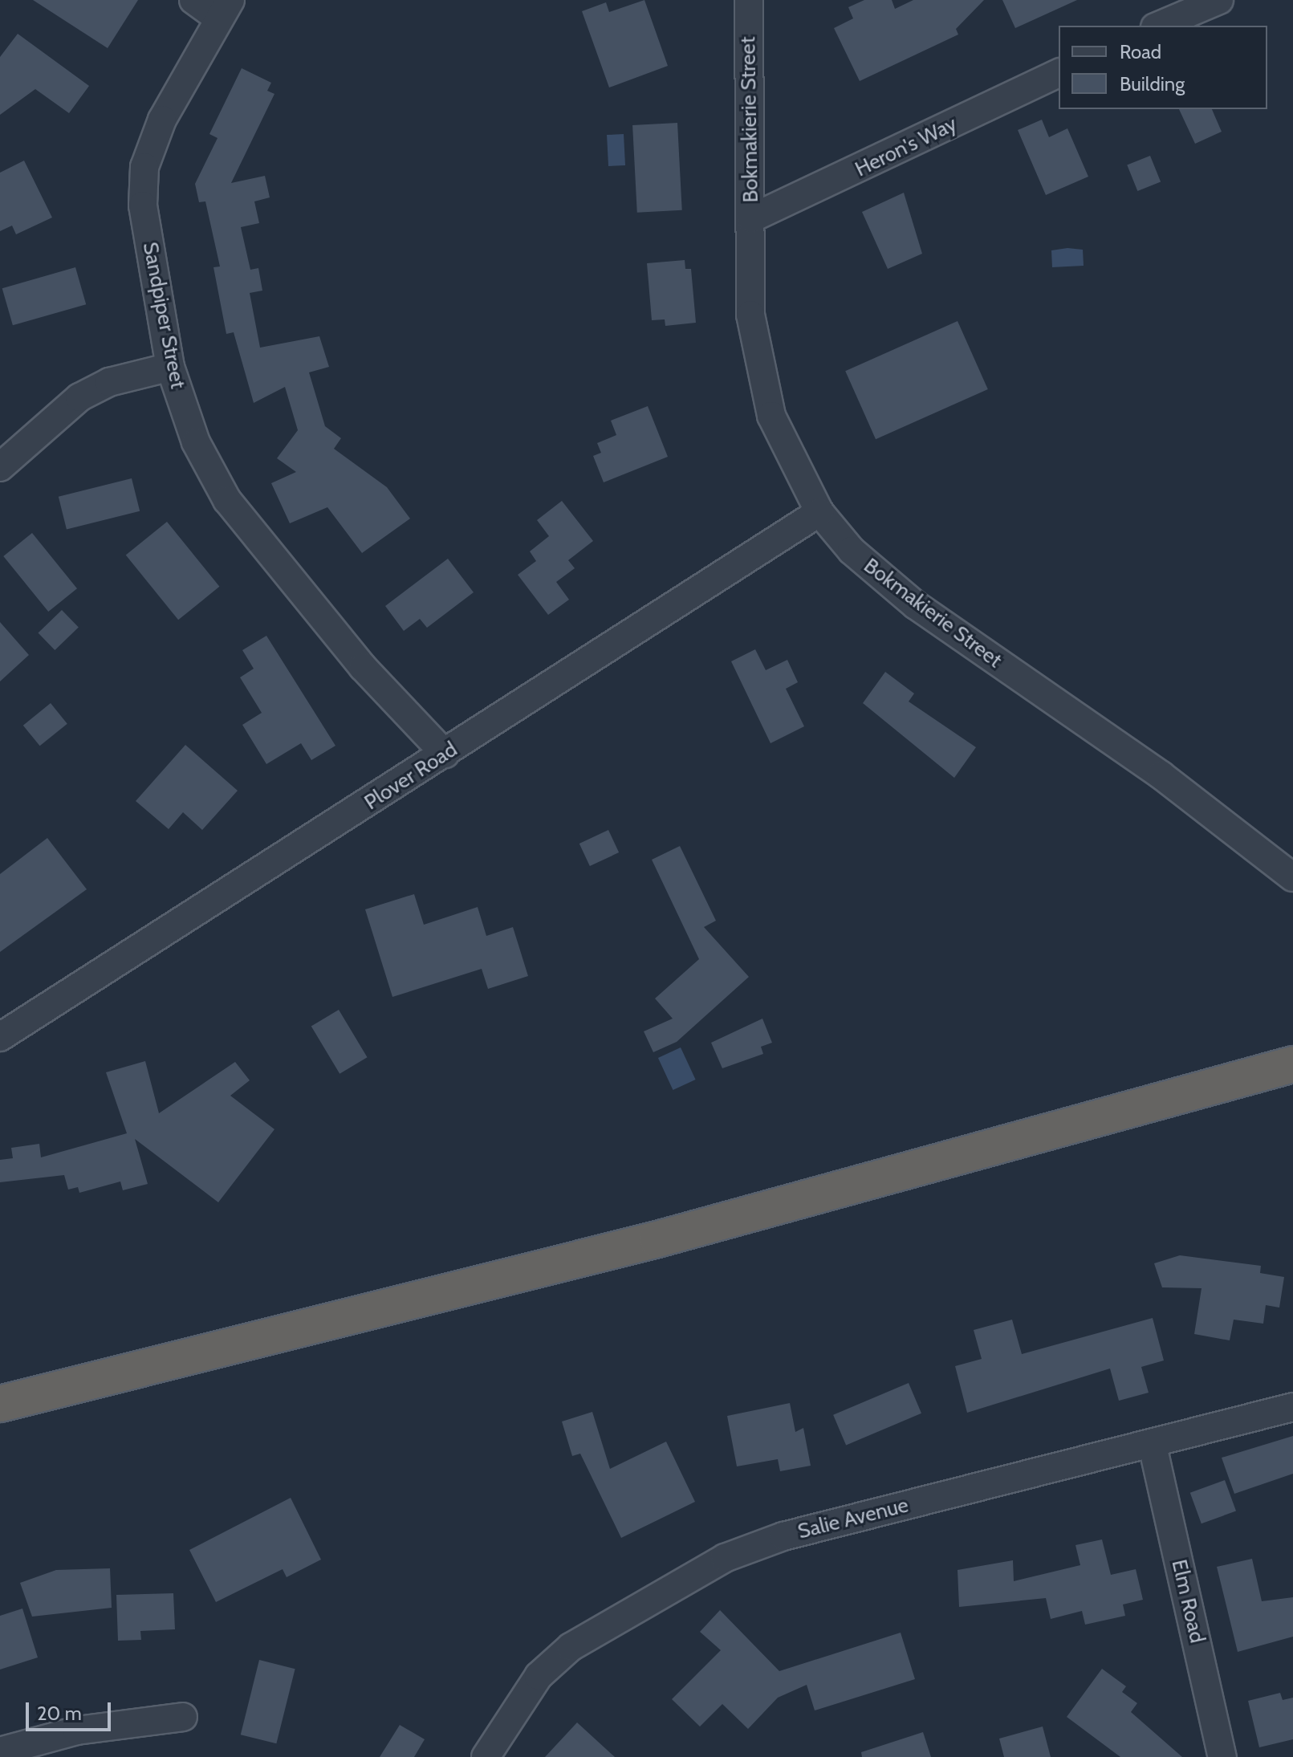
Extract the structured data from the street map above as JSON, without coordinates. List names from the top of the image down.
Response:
{
  "streets": {
    "street": [
      "Bokmakierie Street",
      "Heron's Way",
      "Sandpiper Street",
      "Plover Road",
      "Salie Avenue",
      "Elm Road"
    ]
  },
  "crossings": [
    ["Bokmakierie Street", "Heron's Way"],
    ["Bokmakierie Street", "Plover Road"],
    ["Sandpiper Street", "Plover Road"],
    ["Salie Avenue", "Elm Road"]
  ],
  "legend": ["Road", "Building"],
  "scale_bar": "20 m"
}
